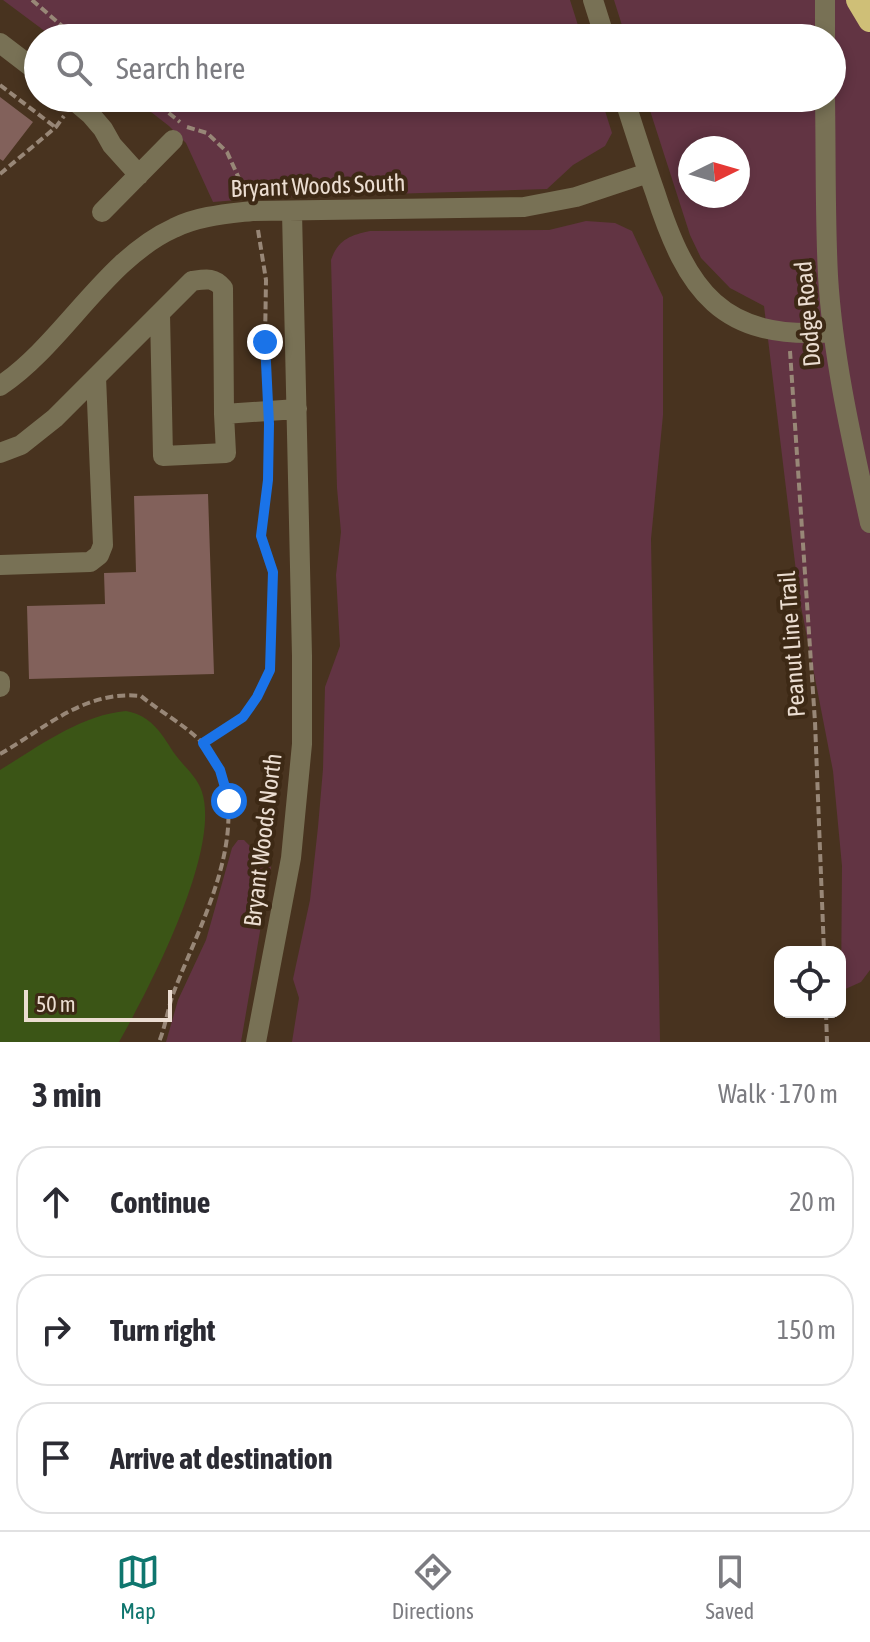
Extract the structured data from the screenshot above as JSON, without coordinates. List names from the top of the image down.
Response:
{
  "streets": {
    "street": ["Bryant Woods South", "Dodge Road", "Bryant Woods North"],
    "path": ["Peanut Line Trail"]
  },
  "crossings": [
    ["Bryant Woods South", "Bryant Woods North"]
  ],
  "scale_bar": "50 m",
  "north": "right",
  "page": {
    "search": "Search here",
    "scale": "50 m",
    "heading": ["3 min", "Walk · 170 m"],
    "list": [
      ["Continue", "20 m"],
      ["Turn right", "150 m"],
      "Arrive at destination"
    ],
    "nav": ["Map", "Directions", "Saved"]
  }
}
